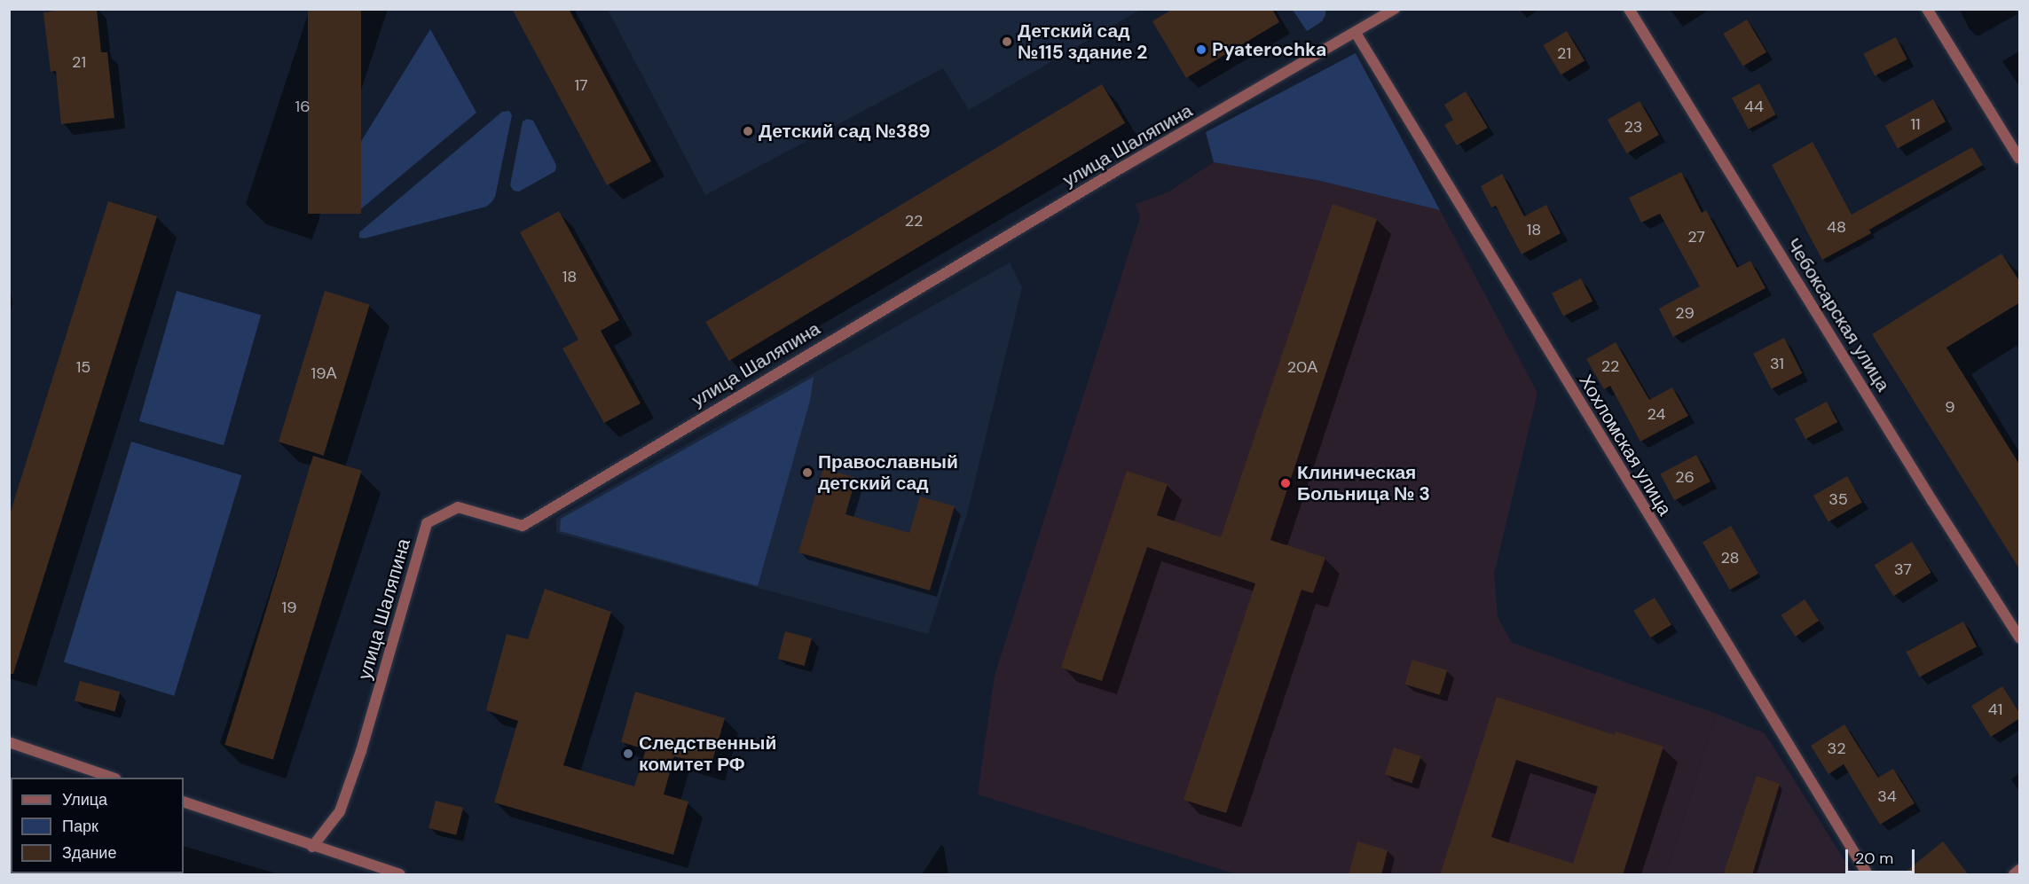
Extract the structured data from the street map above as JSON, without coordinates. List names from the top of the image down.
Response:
{
  "streets": {
    "street": ["улица Шаляпина", "Чебоксарская улица", "Хохломская улица"]
  },
  "crossings": [
    ["улица Шаляпина", "Хохломская улица"]
  ],
  "places": [
    "Детский сад №115 здание 2",
    "Pyaterochka",
    "Детский сад №389",
    "Православный детский сад",
    "Клиническая Больница № 3",
    "Следственный комитет РФ"
  ],
  "house_numbers": [
    "21",
    "21",
    "17",
    "16",
    "44",
    "11",
    "23",
    "22",
    "48",
    "18",
    "27",
    "18",
    "29",
    "31",
    "22",
    "15",
    "20А",
    "19А",
    "9",
    "24",
    "26",
    "35",
    "28",
    "37",
    "19",
    "41",
    "32",
    "34"
  ],
  "legend": ["Улица", "Парк", "Здание"],
  "scale_bar": "20 m"
}
